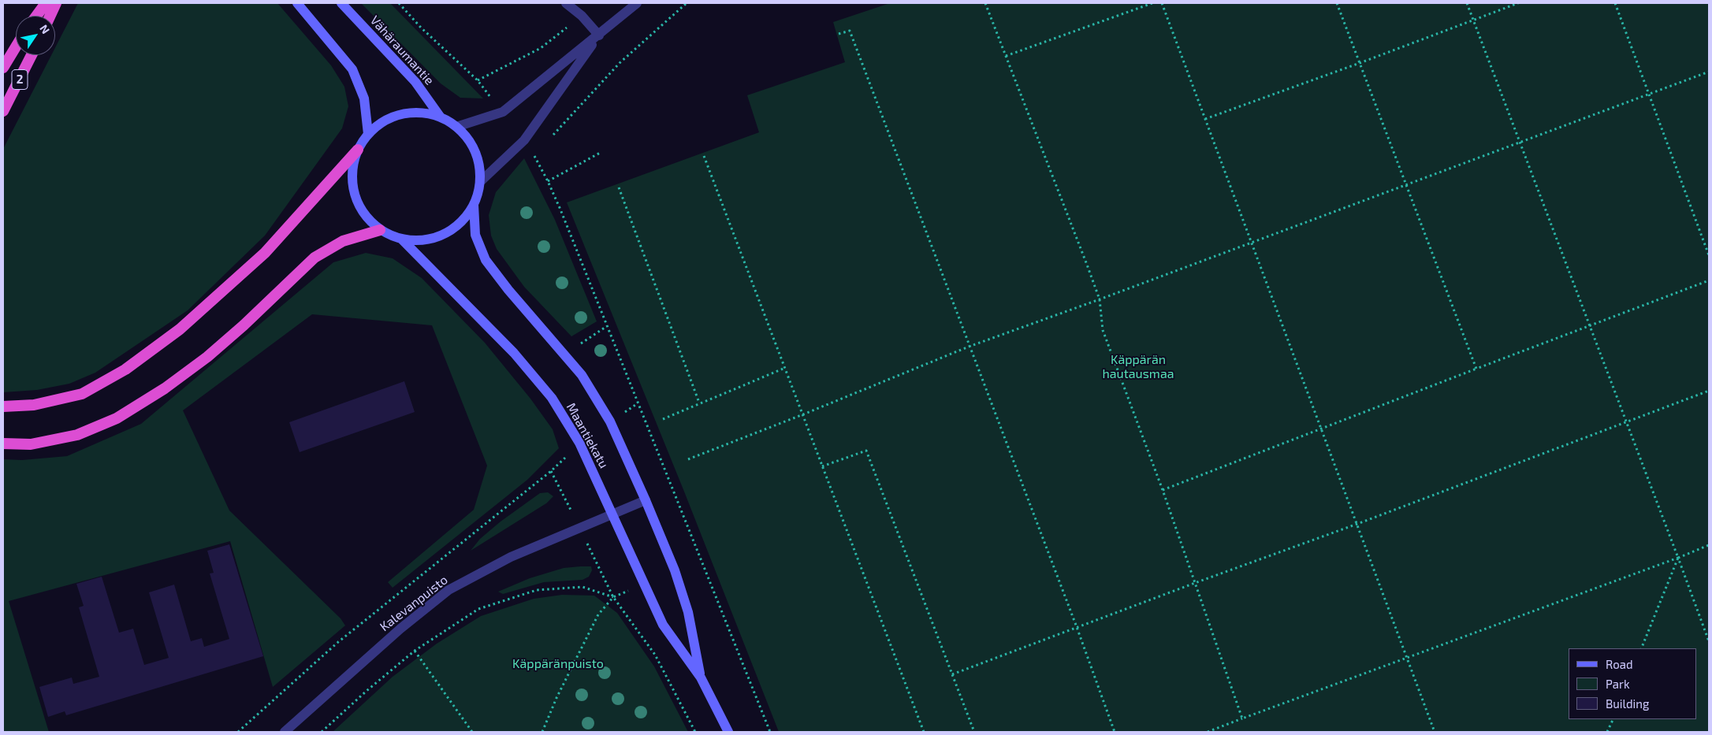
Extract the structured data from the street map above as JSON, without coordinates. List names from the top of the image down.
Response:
{
  "streets": {
    "highway": ["2"],
    "main road": ["Vähäraumantie", "Maantiekatu"],
    "street": ["Kalevanpuisto"]
  },
  "crossings": [
    ["Vähäraumantie", "Maantiekatu"],
    ["Maantiekatu", "Kalevanpuisto"]
  ],
  "parks": ["Käppärän hautausmaa", "Käppäränpuisto"],
  "legend": ["Road", "Park", "Building"],
  "north": "top right"
}
